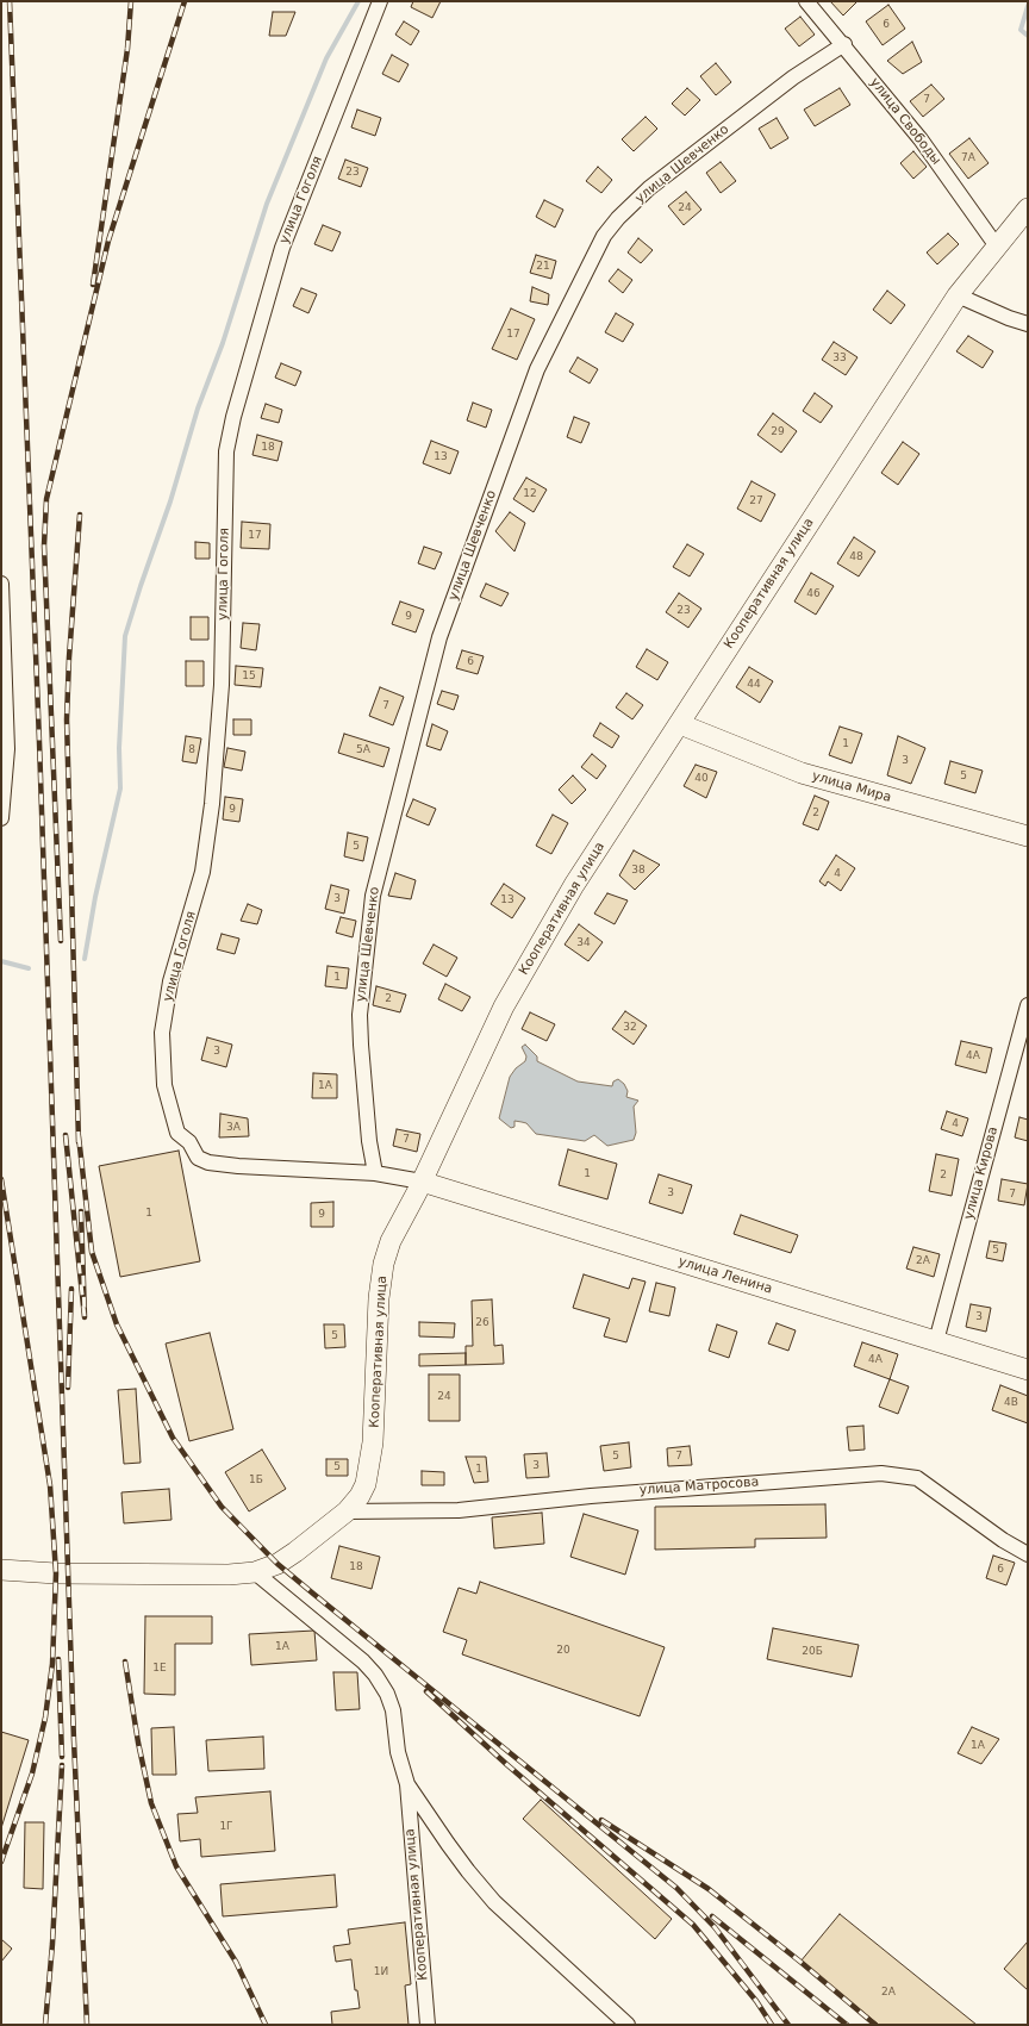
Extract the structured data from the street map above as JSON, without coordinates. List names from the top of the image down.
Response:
{
  "streets": {
    "main road": ["Кооперативная улица", "улица Мира", "улица Ленина"],
    "street": [
      "улица Свободы",
      "улица Шевченко",
      "улица Гоголя",
      "улица Кирова",
      "улица Матросова"
    ]
  },
  "crossings": [
    ["улица Свободы", "улица Шевченко"],
    ["улица Свободы", "Кооперативная улица"],
    ["улица Шевченко", "улица Гоголя"],
    ["Кооперативная улица", "улица Мира"],
    ["Кооперативная улица", "улица Ленина"],
    ["Кооперативная улица", "улица Матросова"],
    ["улица Кирова", "улица Ленина"]
  ],
  "house_numbers": [
    "6",
    "7",
    "7А",
    "23",
    "24",
    "21",
    "17",
    "33",
    "29",
    "18",
    "13",
    "12",
    "27",
    "17",
    "48",
    "46",
    "23",
    "9",
    "6",
    "15",
    "44",
    "7",
    "1",
    "8",
    "5А",
    "3",
    "5",
    "40",
    "9",
    "2",
    "5",
    "38",
    "4",
    "3",
    "13",
    "34",
    "1",
    "2",
    "32",
    "3",
    "4А",
    "1А",
    "4",
    "3А",
    "7",
    "1",
    "2",
    "3",
    "7",
    "1",
    "9",
    "5",
    "2А",
    "3",
    "26",
    "5",
    "4А",
    "24",
    "4В",
    "5",
    "7",
    "3",
    "5",
    "1",
    "1Б",
    "18",
    "6",
    "1А",
    "20",
    "20Б",
    "1Е",
    "1А",
    "1Г",
    "1И",
    "2А"
  ]
}
